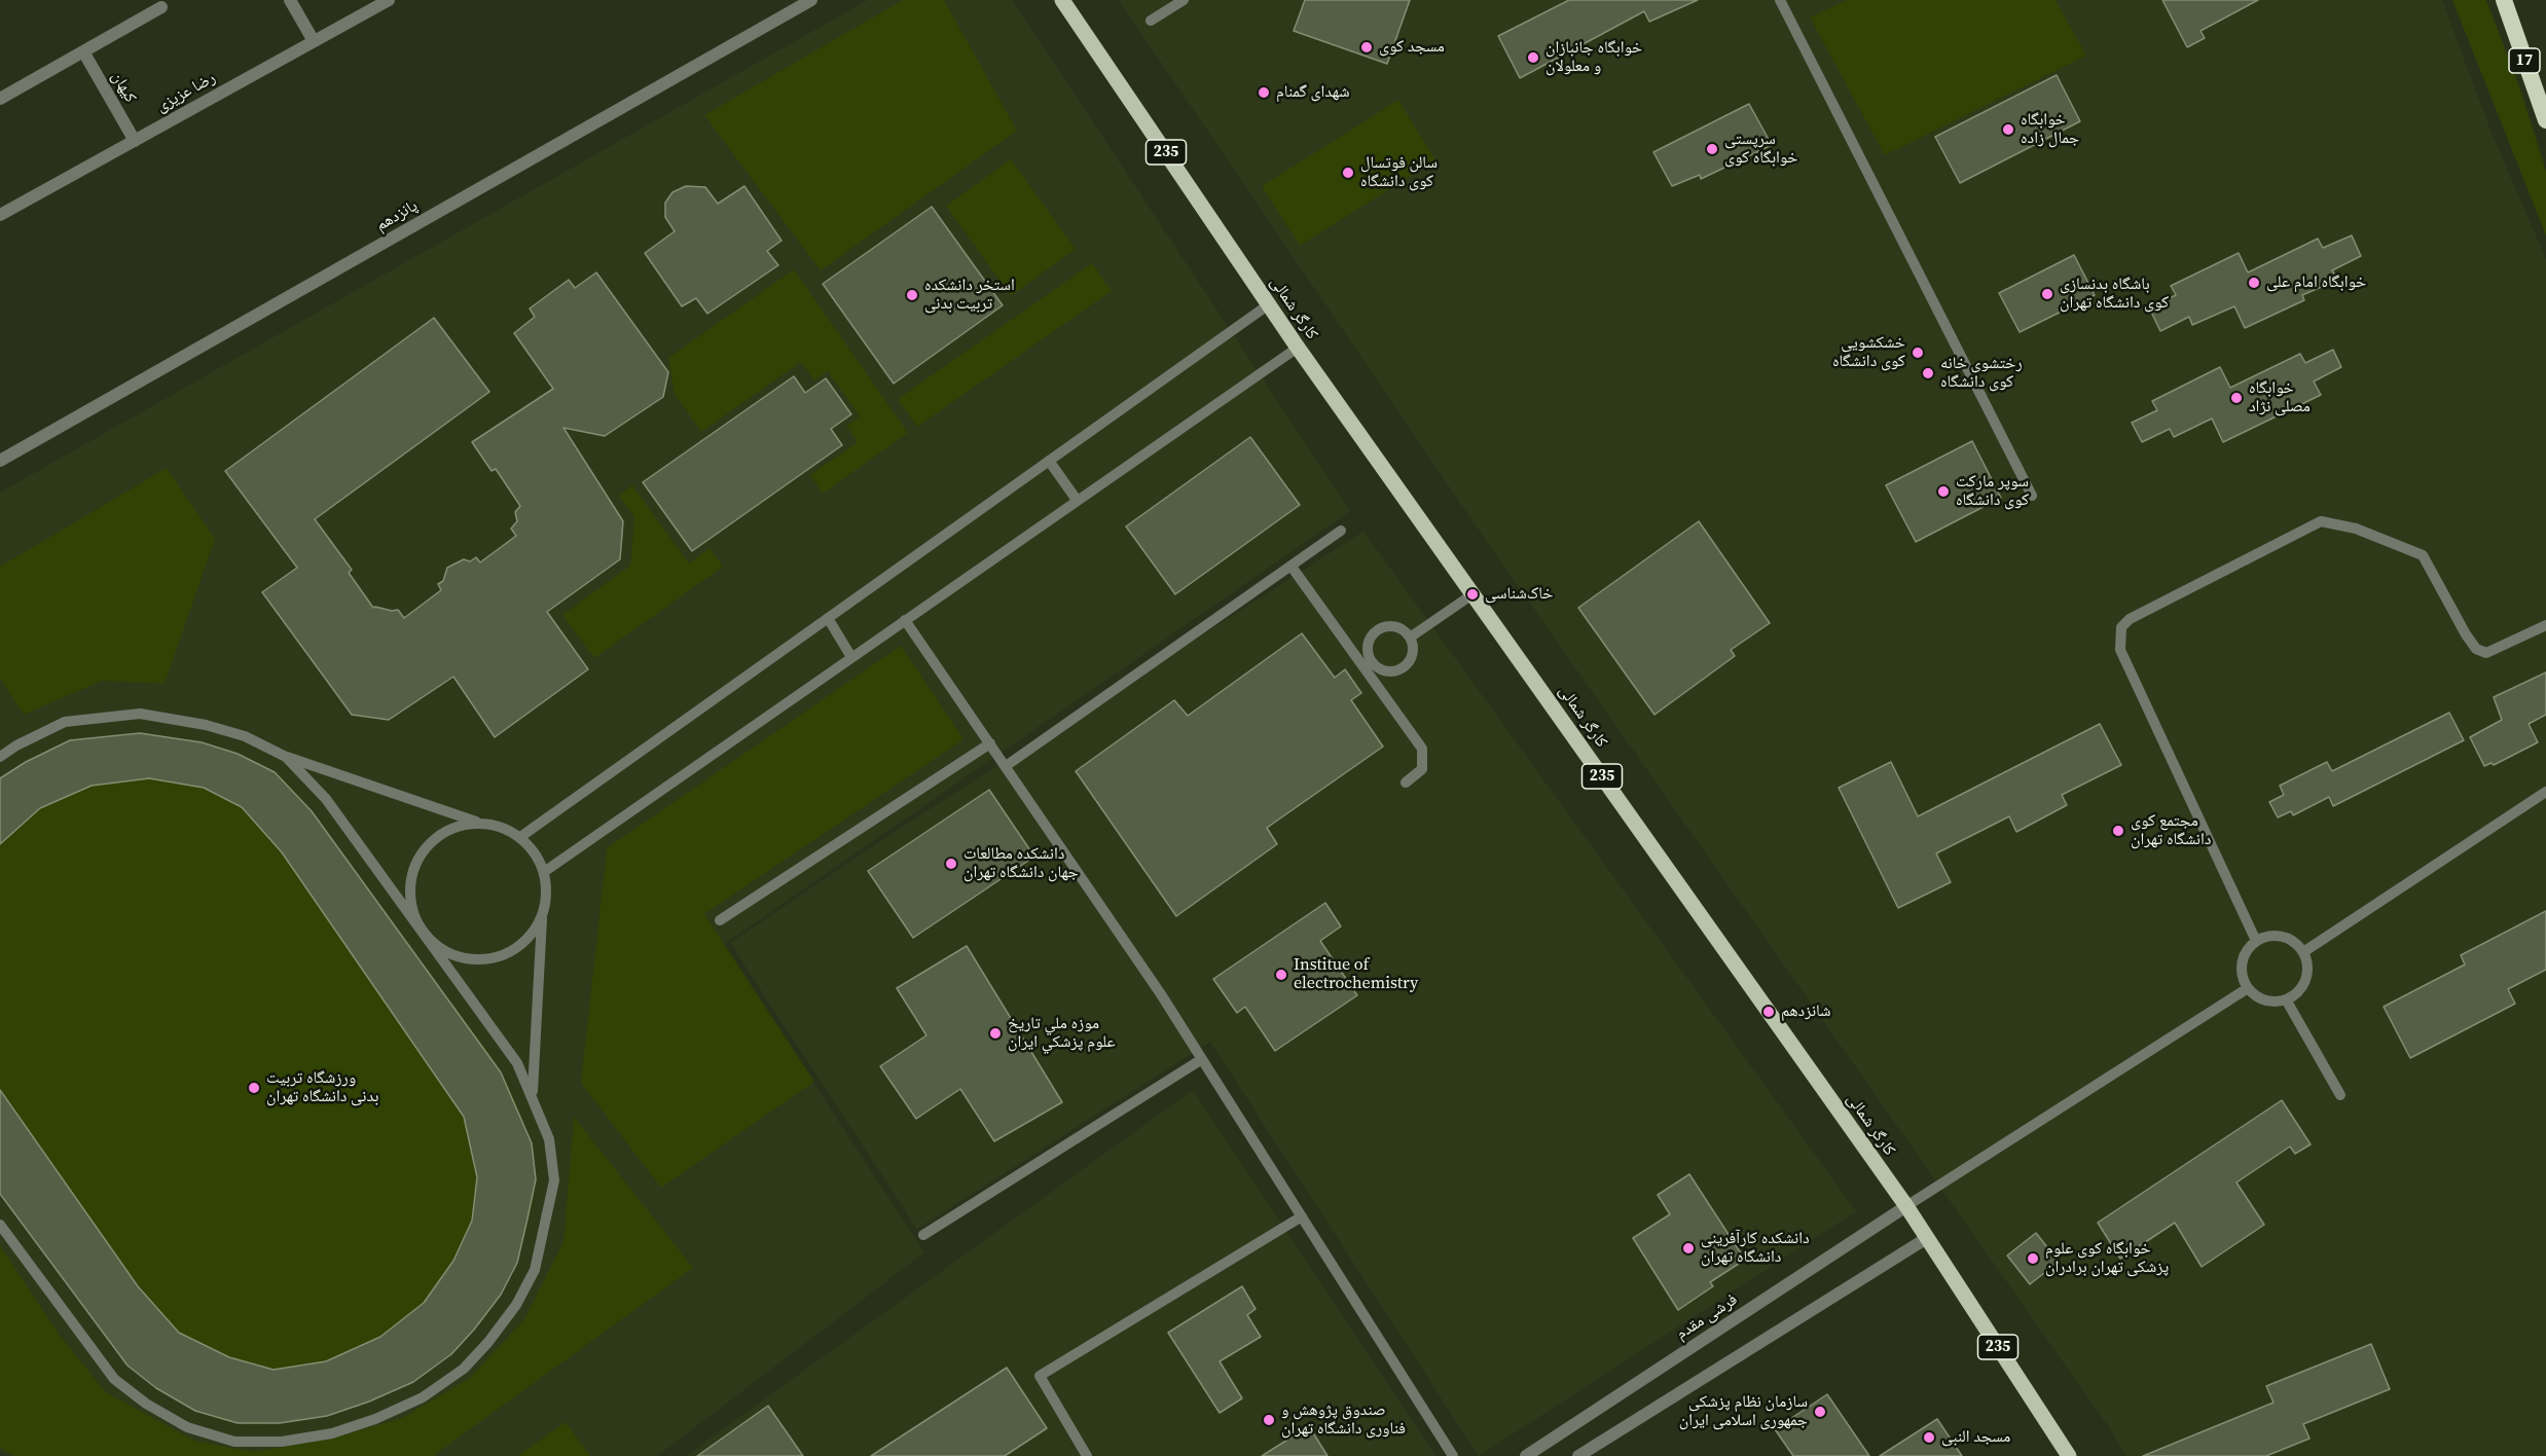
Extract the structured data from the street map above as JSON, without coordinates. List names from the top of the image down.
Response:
{
  "streets": {
    "highway": ["17"],
    "main road": ["235", "کارگر شمالی"],
    "street": [
      "کیهان",
      "رضا عزیزی",
      "پانزدهم",
      "فرشی مقدم"
    ]
  },
  "crossings": [
    ["کیهان", "رضا عزیزی"],
    ["کارگر شمالی", "فرشی مقدم"]
  ],
  "places": [
    "مسجد کوی",
    "خوابگاه جانبازان و معلولان",
    "شهدای گمنام",
    "خوابگاه جمال زاده",
    "سرپستی خوابگاه کوی",
    "سالن فوتسال کوی دانشگاه",
    "خوابگاه امام علی",
    "باشگاه بدنسازی کوی دانشگاه تهران",
    "استخر دانشکده تربیت بدنی",
    "خشکشویی کوی دانشگاه",
    "رختشوی خانه کوی دانشگاه",
    "خوابگاه مصلی نژاد",
    "سوپر مارکت کوی دانشگاه",
    "خاک‌شناسی",
    "مجتمع کوی دانشگاه تهران",
    "دانشکده مطالعات جهان دانشگاه تهران",
    "Institue of electrochemistry",
    "شانزدهم",
    "موزه ملي تاريخ علوم پزشكي ايران",
    "ورزشگاه تربیت بدنی دانشگاه تهران",
    "دانشکده کارآفرینی دانشگاه تهران",
    "خوابگاه کوی علوم پزشکی تهران برادران",
    "سازمان نظام پزشکی جمهوری اسلامی ایران",
    "صندوق پژوهش و فناوری دانشگاه تهران",
    "مسجد النبی"
  ]
}
